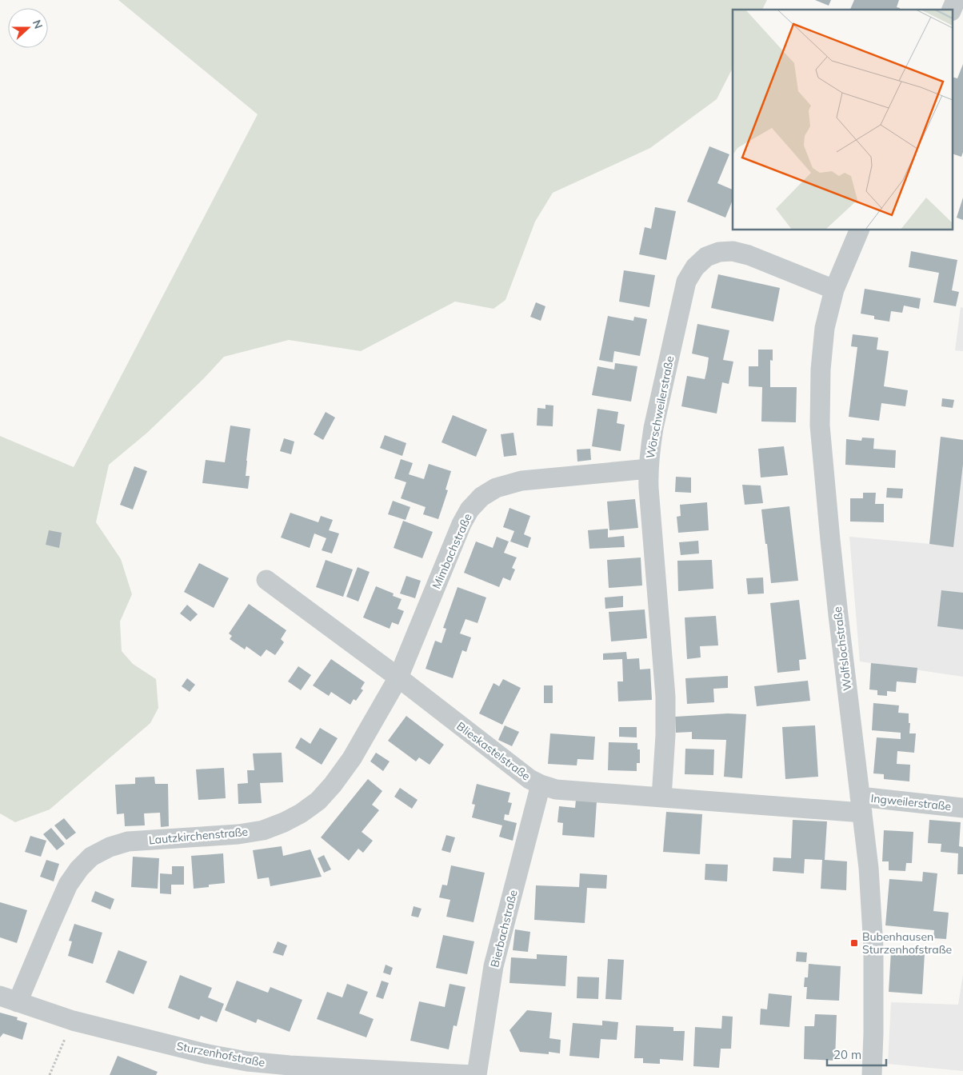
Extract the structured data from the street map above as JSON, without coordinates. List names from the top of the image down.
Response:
{
  "streets": {
    "street": [
      "Wörschweilerstraße",
      "Mimbachstraße",
      "Wolfslochstraße",
      "Blieskastelstraße",
      "Ingweilerstraße",
      "Lautzkirchenstraße",
      "Bierbachstraße",
      "Sturzenhofstraße"
    ]
  },
  "crossings": [
    ["Wörschweilerstraße", "Mimbachstraße"],
    ["Wörschweilerstraße", "Wolfslochstraße"],
    ["Wörschweilerstraße", "Blieskastelstraße"],
    ["Mimbachstraße", "Blieskastelstraße"],
    ["Mimbachstraße", "Lautzkirchenstraße"],
    ["Wolfslochstraße", "Blieskastelstraße"],
    ["Wolfslochstraße", "Ingweilerstraße"],
    ["Blieskastelstraße", "Ingweilerstraße"],
    ["Blieskastelstraße", "Lautzkirchenstraße"],
    ["Blieskastelstraße", "Bierbachstraße"],
    ["Lautzkirchenstraße", "Sturzenhofstraße"]
  ],
  "places": {
    "transit": ["Bubenhausen Sturzenhofstraße"]
  },
  "scale_bar": "20 m",
  "north": "right"
}
